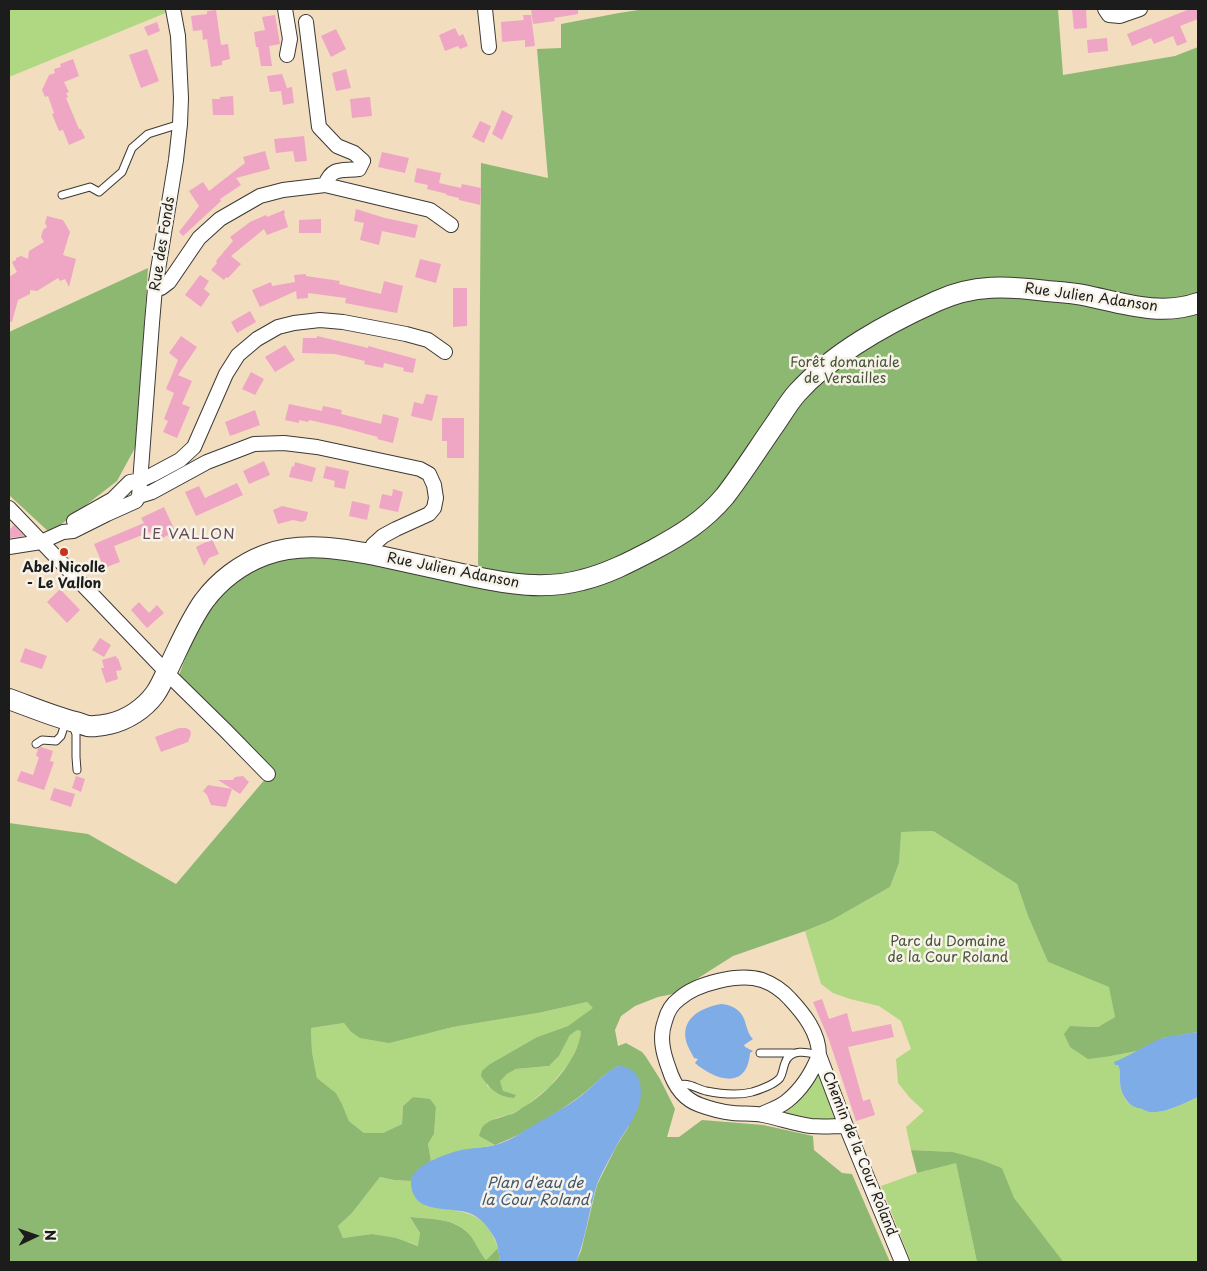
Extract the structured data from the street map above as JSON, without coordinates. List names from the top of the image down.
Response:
{
  "streets": {
    "main road": ["Rue Julien Adanson"],
    "street": ["Rue des Fonds", "Chemin de la Cour Roland"]
  },
  "districts": ["LE VALLON"],
  "water": ["Plan d'eau de la Cour Roland"],
  "parks": ["Forêt domaniale de Versailles", "Parc du Domaine de la Cour Roland"],
  "places": ["Abel Nicolle - Le Vallon"],
  "north": "right"
}
